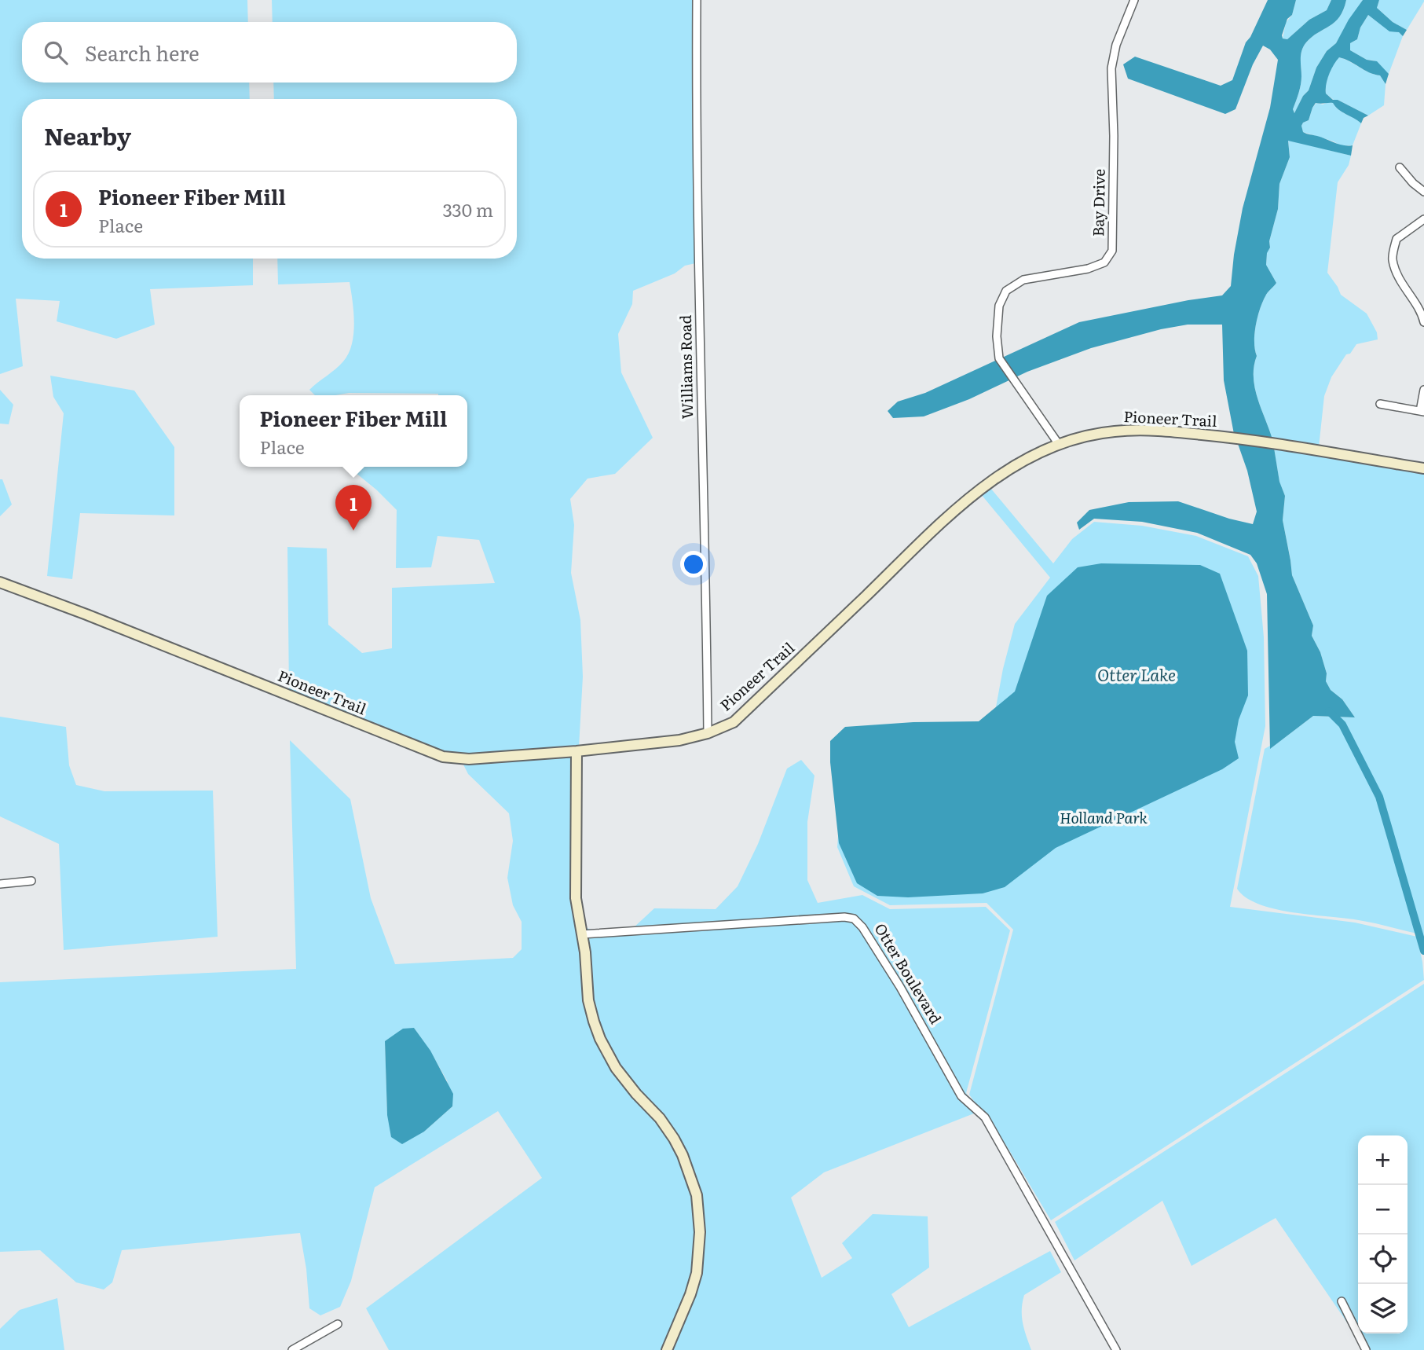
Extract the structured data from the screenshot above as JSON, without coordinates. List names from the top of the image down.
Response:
{
  "streets": {
    "street": [
      "Bay Drive",
      "Williams Road",
      "Pioneer Trail",
      "Otter Boulevard"
    ]
  },
  "crossings": [
    ["Bay Drive", "Pioneer Trail"],
    ["Williams Road", "Pioneer Trail"]
  ],
  "water": ["Otter Lake"],
  "parks": ["Holland Park"],
  "page": {
    "search": "Search here",
    "heading": "Nearby",
    "list": [
      {
        "mark": "1",
        "name": "Pioneer Fiber Mill",
        "note": "Place",
        "value": "330 m"
      }
    ],
    "popup": ["Pioneer Fiber Mill", "Place"],
    "pins": "1",
    "map_buttons": ["+", "−"]
  }
}
